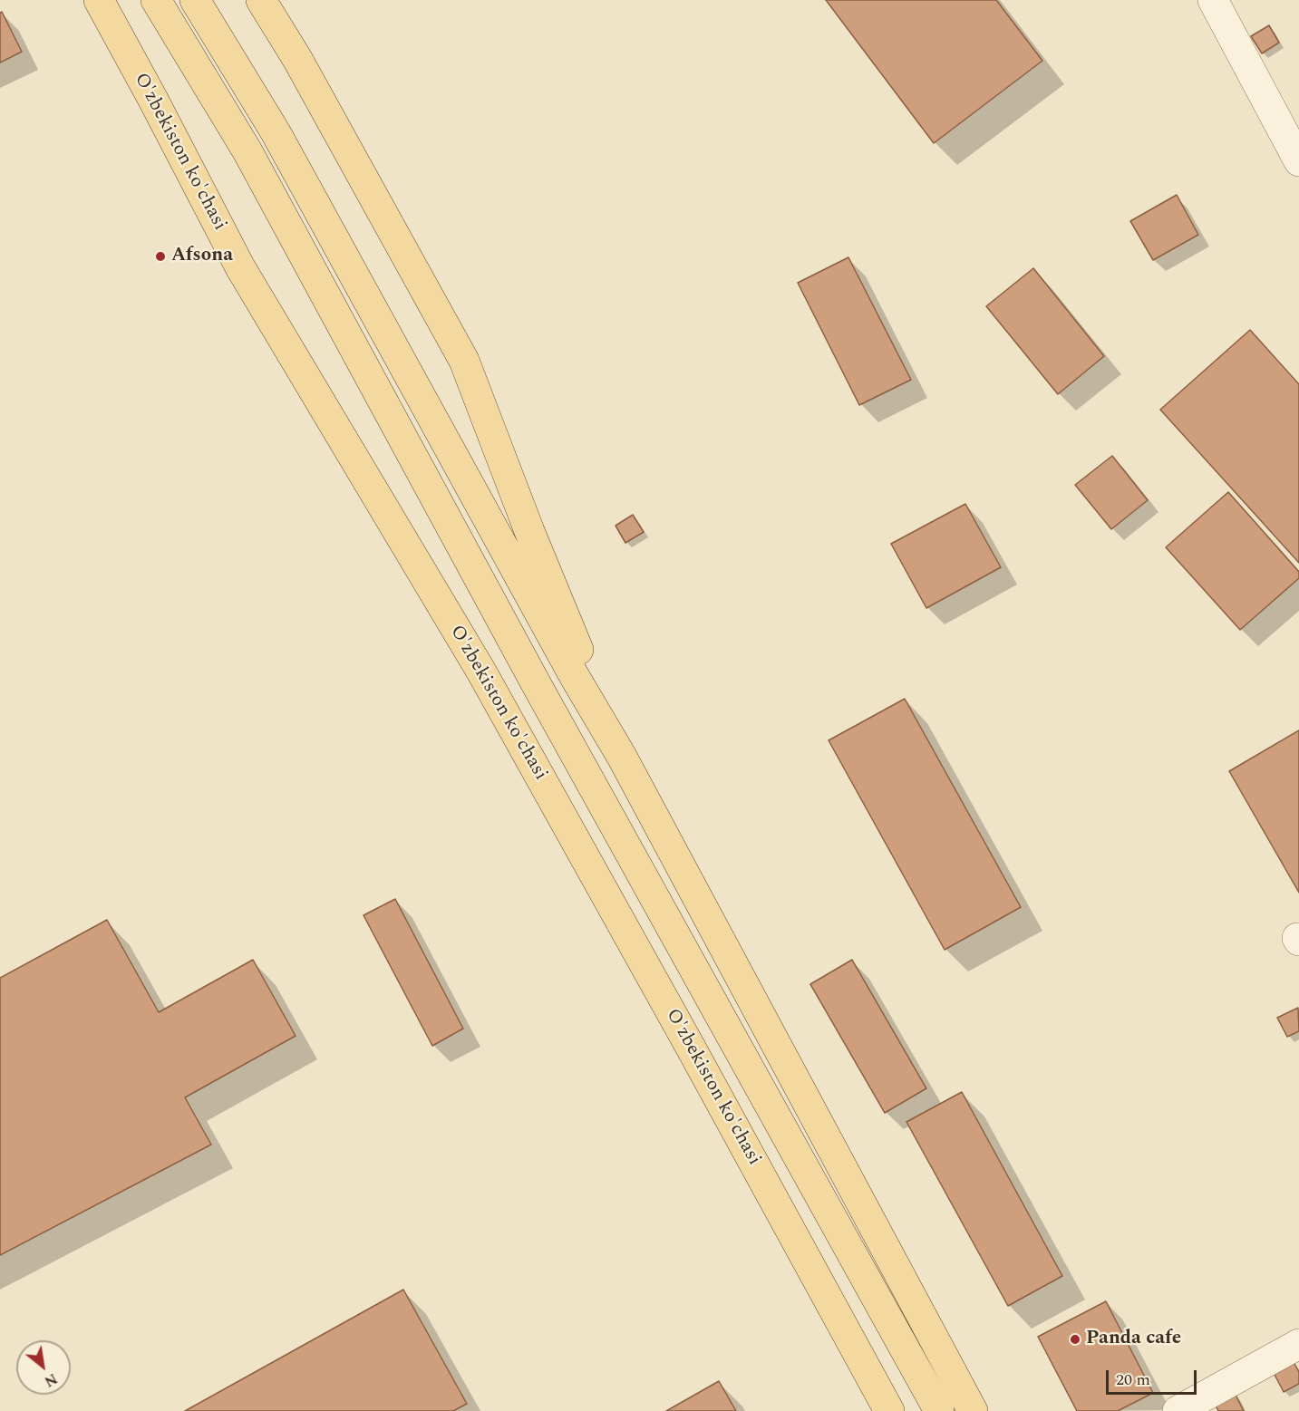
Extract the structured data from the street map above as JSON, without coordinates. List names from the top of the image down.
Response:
{
  "streets": {
    "main road": ["O'zbekiston ko'chasi"]
  },
  "places": ["Afsona", "Panda cafe"],
  "scale_bar": "20 m",
  "north": "bottom right"
}
